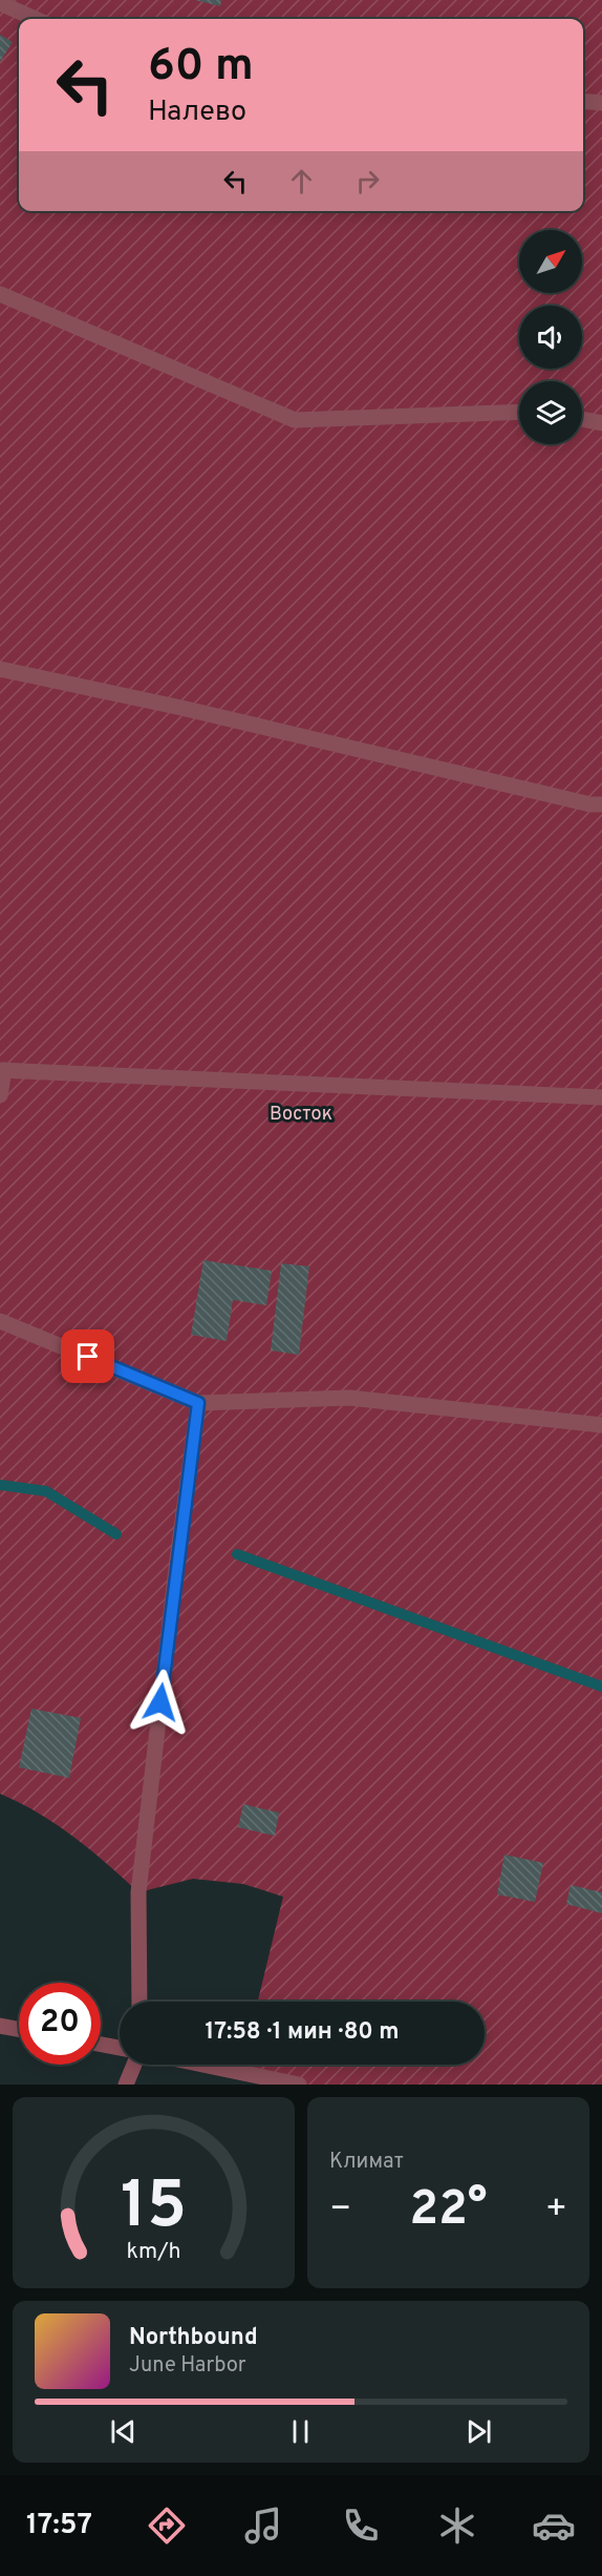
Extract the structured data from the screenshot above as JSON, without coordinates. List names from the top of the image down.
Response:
{
  "parks": ["Восток"],
  "north": "top right",
  "page": {
    "turn": ["60 m", "Налево"],
    "limit": "20",
    "trip": "17:58 · 1 мин · 80 m",
    "tile": "Климат",
    "heat": ["−", "22°", "+"],
    "song": ["Northbound", "June Harbor"],
    "tabs": "17:57",
    "gauge": ["15", "km/h"]
  }
}
